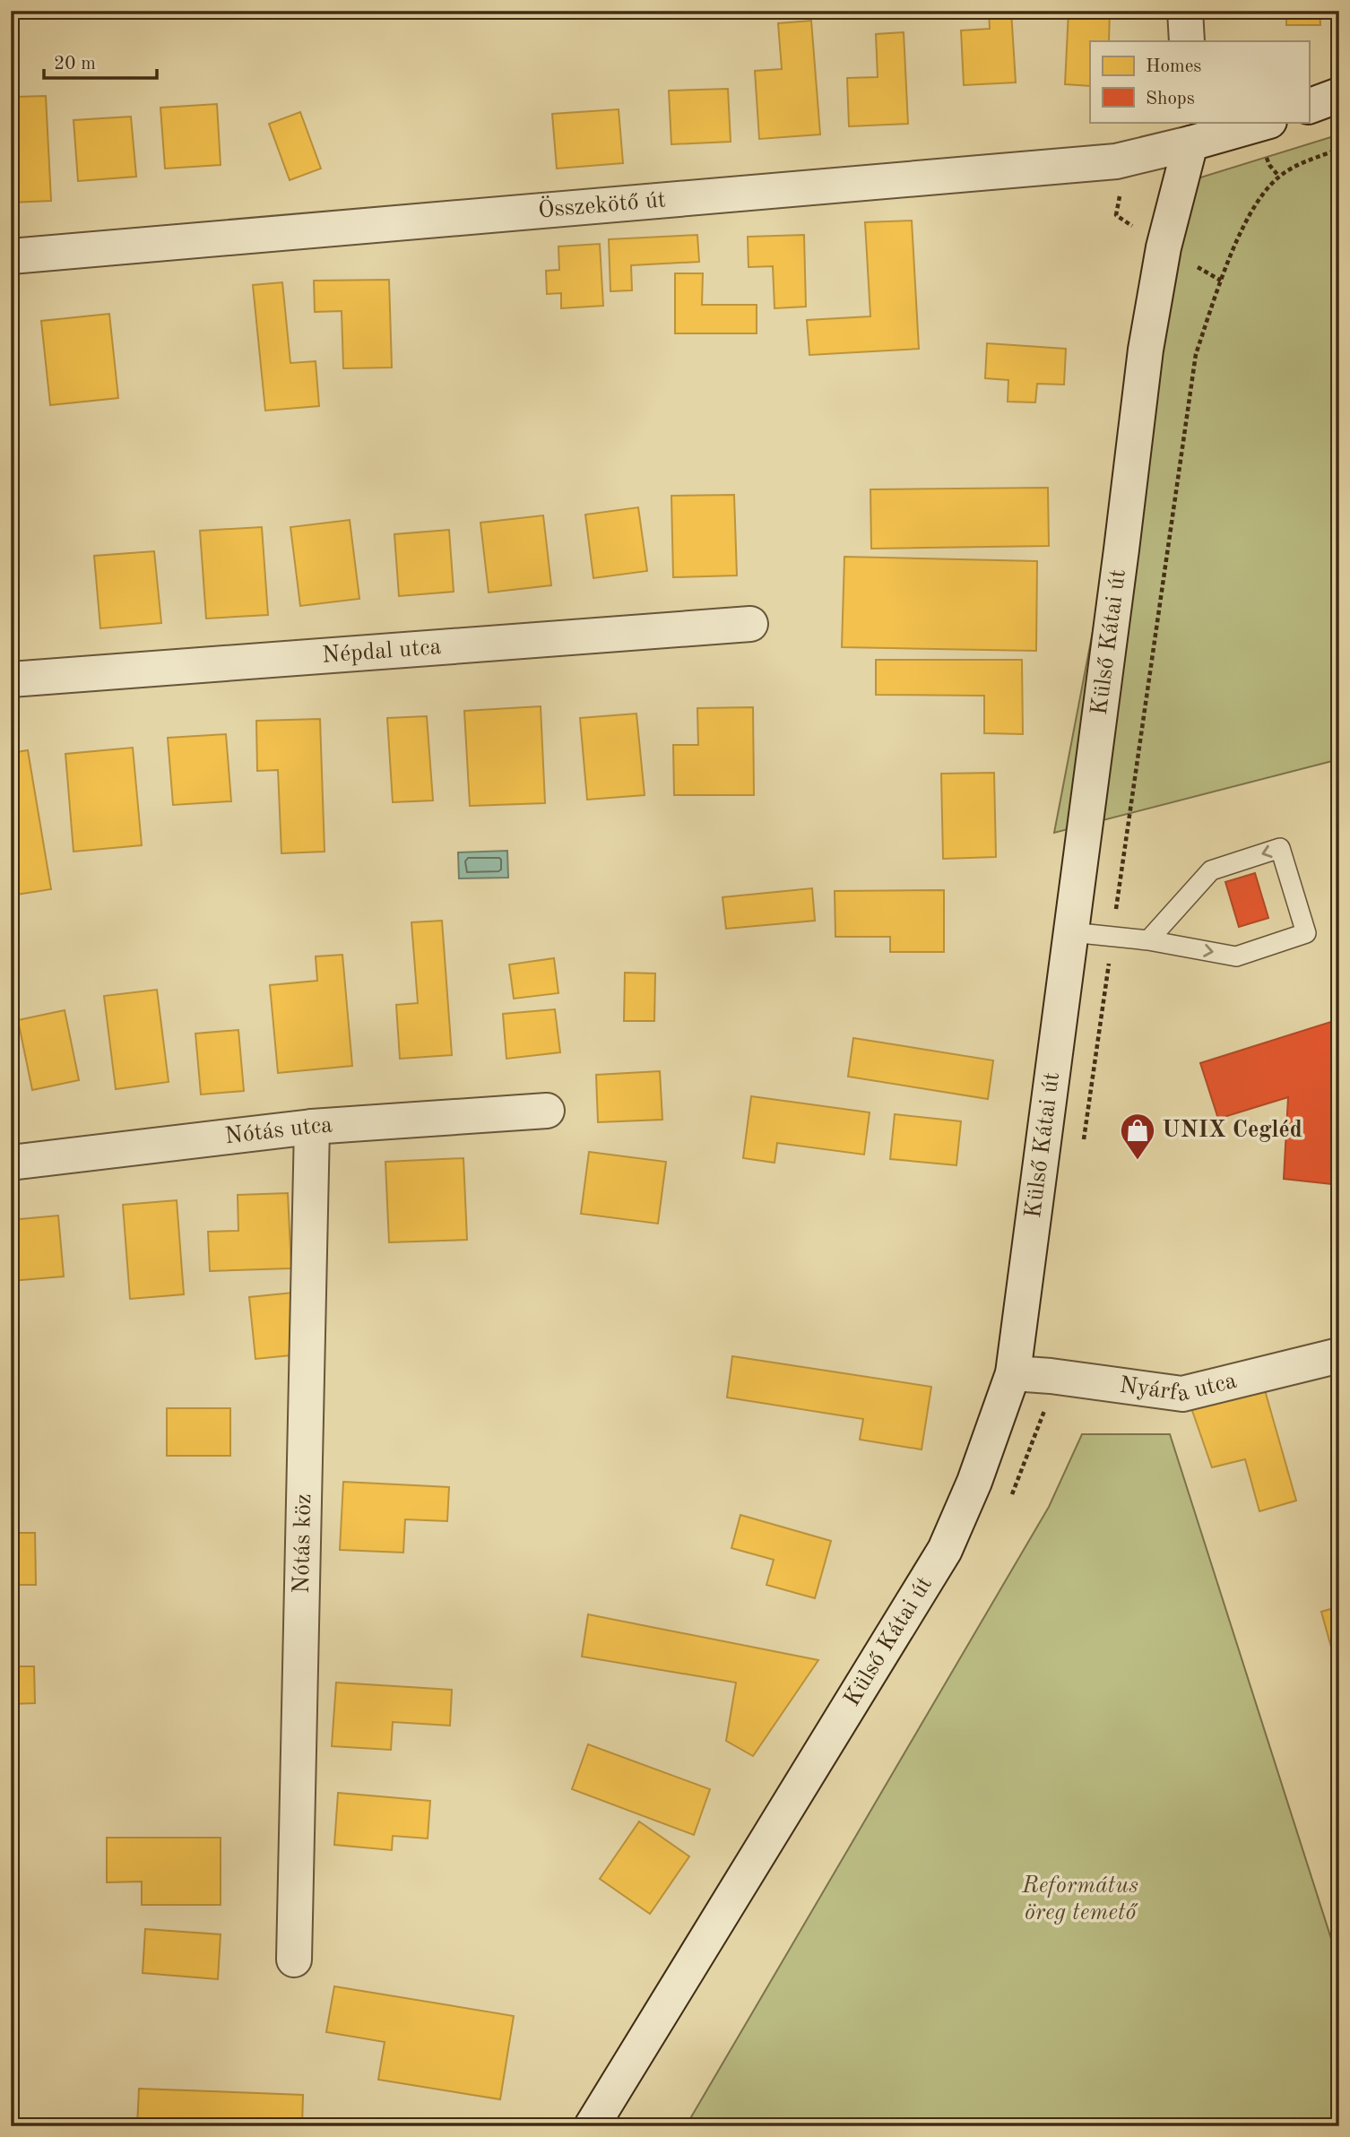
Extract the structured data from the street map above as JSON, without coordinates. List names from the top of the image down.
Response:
{
  "streets": {
    "street": [
      "Összekötő út",
      "Külső Kátai út",
      "Népdal utca",
      "Nótás utca",
      "Nyárfa utca",
      "Nótás köz"
    ]
  },
  "crossings": [
    ["Összekötő út", "Külső Kátai út"],
    ["Külső Kátai út", "Nyárfa utca"],
    ["Nótás utca", "Nótás köz"]
  ],
  "parks": ["Református öreg temető"],
  "places": {
    "shop": ["UNIX Cegléd"]
  },
  "legend": ["Homes", "Shops"],
  "scale_bar": "20 m"
}
